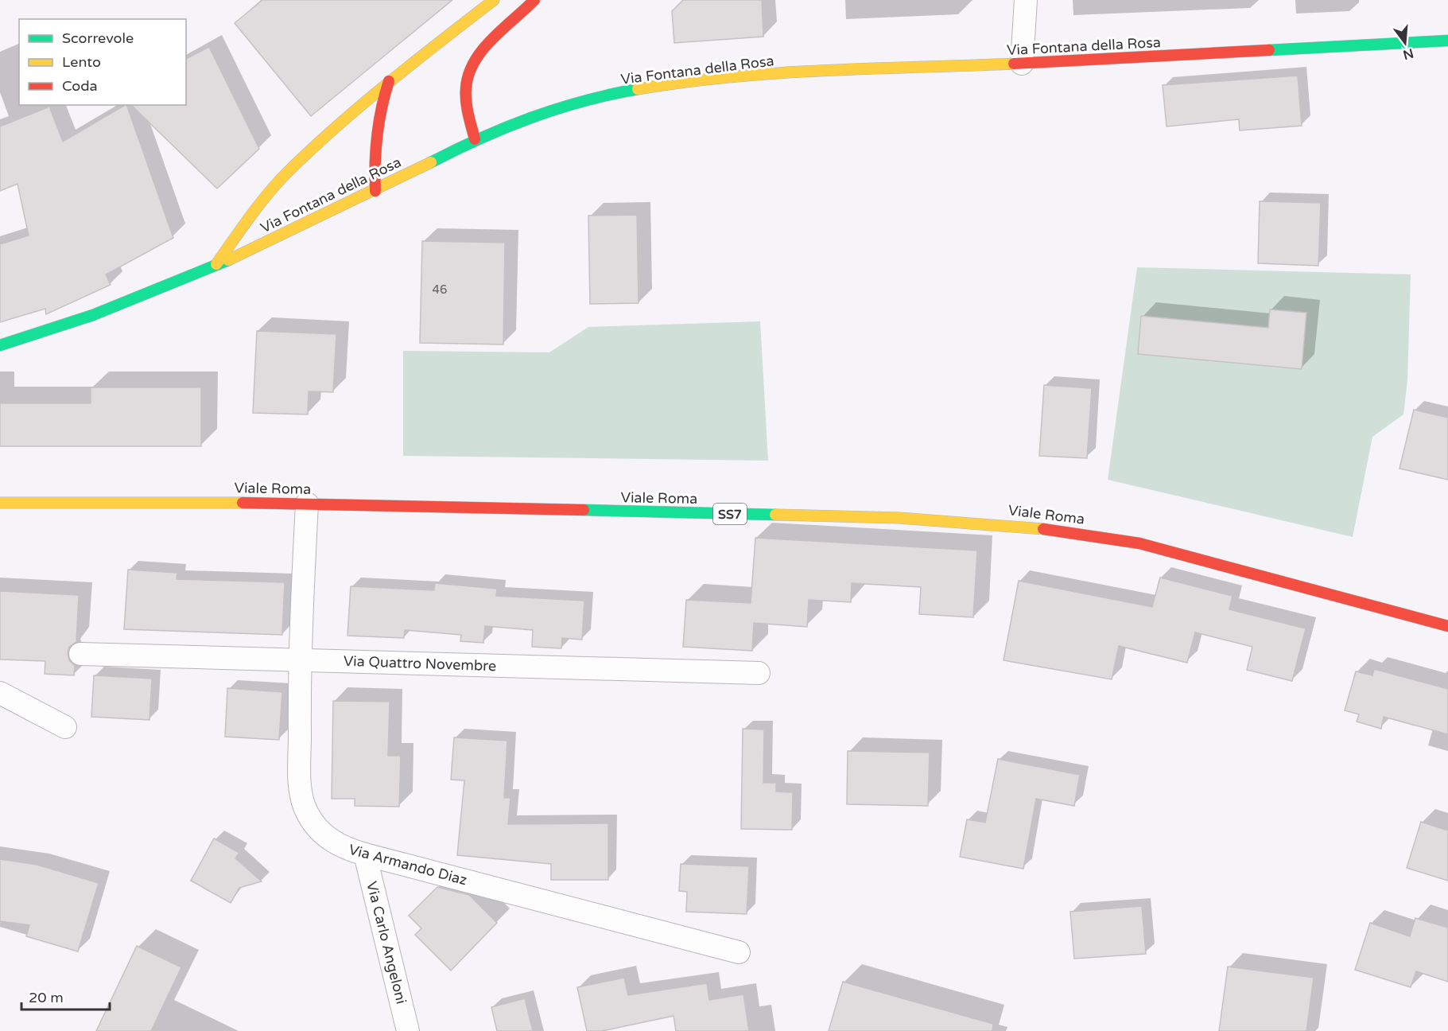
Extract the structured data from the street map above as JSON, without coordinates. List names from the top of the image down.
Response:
{
  "streets": {
    "main road": ["Via Fontana della Rosa", "Viale Roma", "SS7"],
    "street": ["Via Quattro Novembre", "Via Armando Diaz", "Via Carlo Angeloni"]
  },
  "crossings": [
    ["Viale Roma", "Via Armando Diaz"],
    ["Via Quattro Novembre", "Via Armando Diaz"],
    ["Via Armando Diaz", "Via Carlo Angeloni"]
  ],
  "house_numbers": ["46"],
  "legend": ["Scorrevole", "Lento", "Coda"],
  "scale_bar": "20 m",
  "north": "bottom"
}
